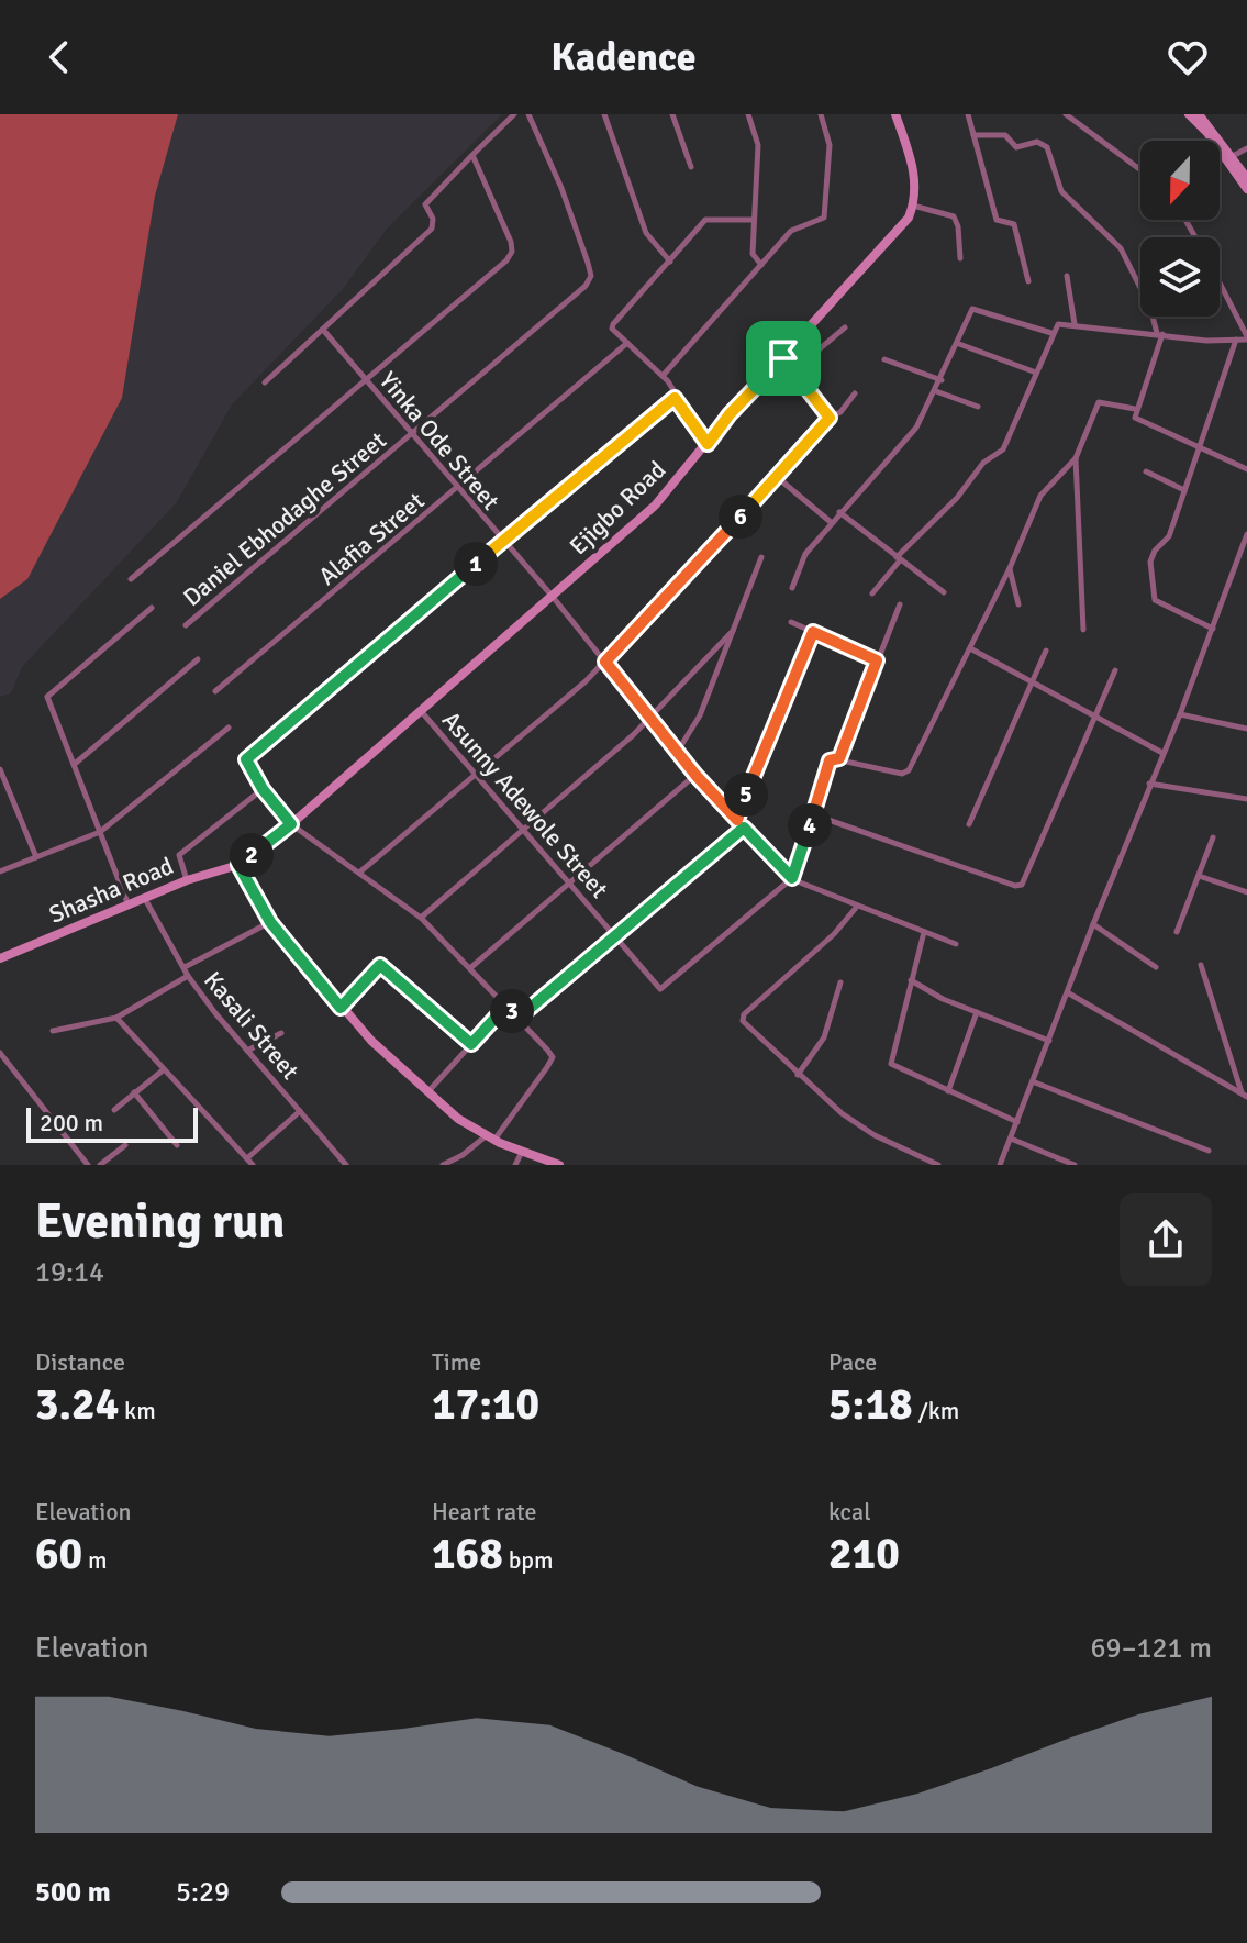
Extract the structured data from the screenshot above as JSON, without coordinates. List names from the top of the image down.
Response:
{
  "streets": {
    "street": [
      "Yinka Ode Street",
      "Ejigbo Road",
      "Daniel Ebhodaghe Street",
      "Alafia Street",
      "Asunny Adewole Street",
      "Shasha Road",
      "Kasali Street"
    ]
  },
  "crossings": [
    ["Yinka Ode Street", "Ejigbo Road"],
    ["Yinka Ode Street", "Daniel Ebhodaghe Street"],
    ["Yinka Ode Street", "Alafia Street"],
    ["Yinka Ode Street", "Asunny Adewole Street"],
    ["Ejigbo Road", "Asunny Adewole Street"],
    ["Ejigbo Road", "Shasha Road"],
    ["Shasha Road", "Kasali Street"]
  ],
  "scale_bar": "200 m",
  "north": "bottom",
  "page": {
    "header": "Kadence",
    "pins": [
      "6",
      "1",
      "5",
      "4",
      "2",
      "3"
    ],
    "scale": "200 m",
    "heading": ["Evening run", "19:14"],
    "stats": [
      ["Distance", "3.24 km"],
      ["Time", "17:10"],
      ["Pace", "5:18 /km"],
      ["Elevation", "60 m"],
      ["Heart rate", "168 bpm"],
      ["kcal", "210"]
    ],
    "chart": ["Elevation", "69–121 m"],
    "list": [
      {
        "name": "500 m",
        "note": "5:29"
      }
    ]
  }
}
